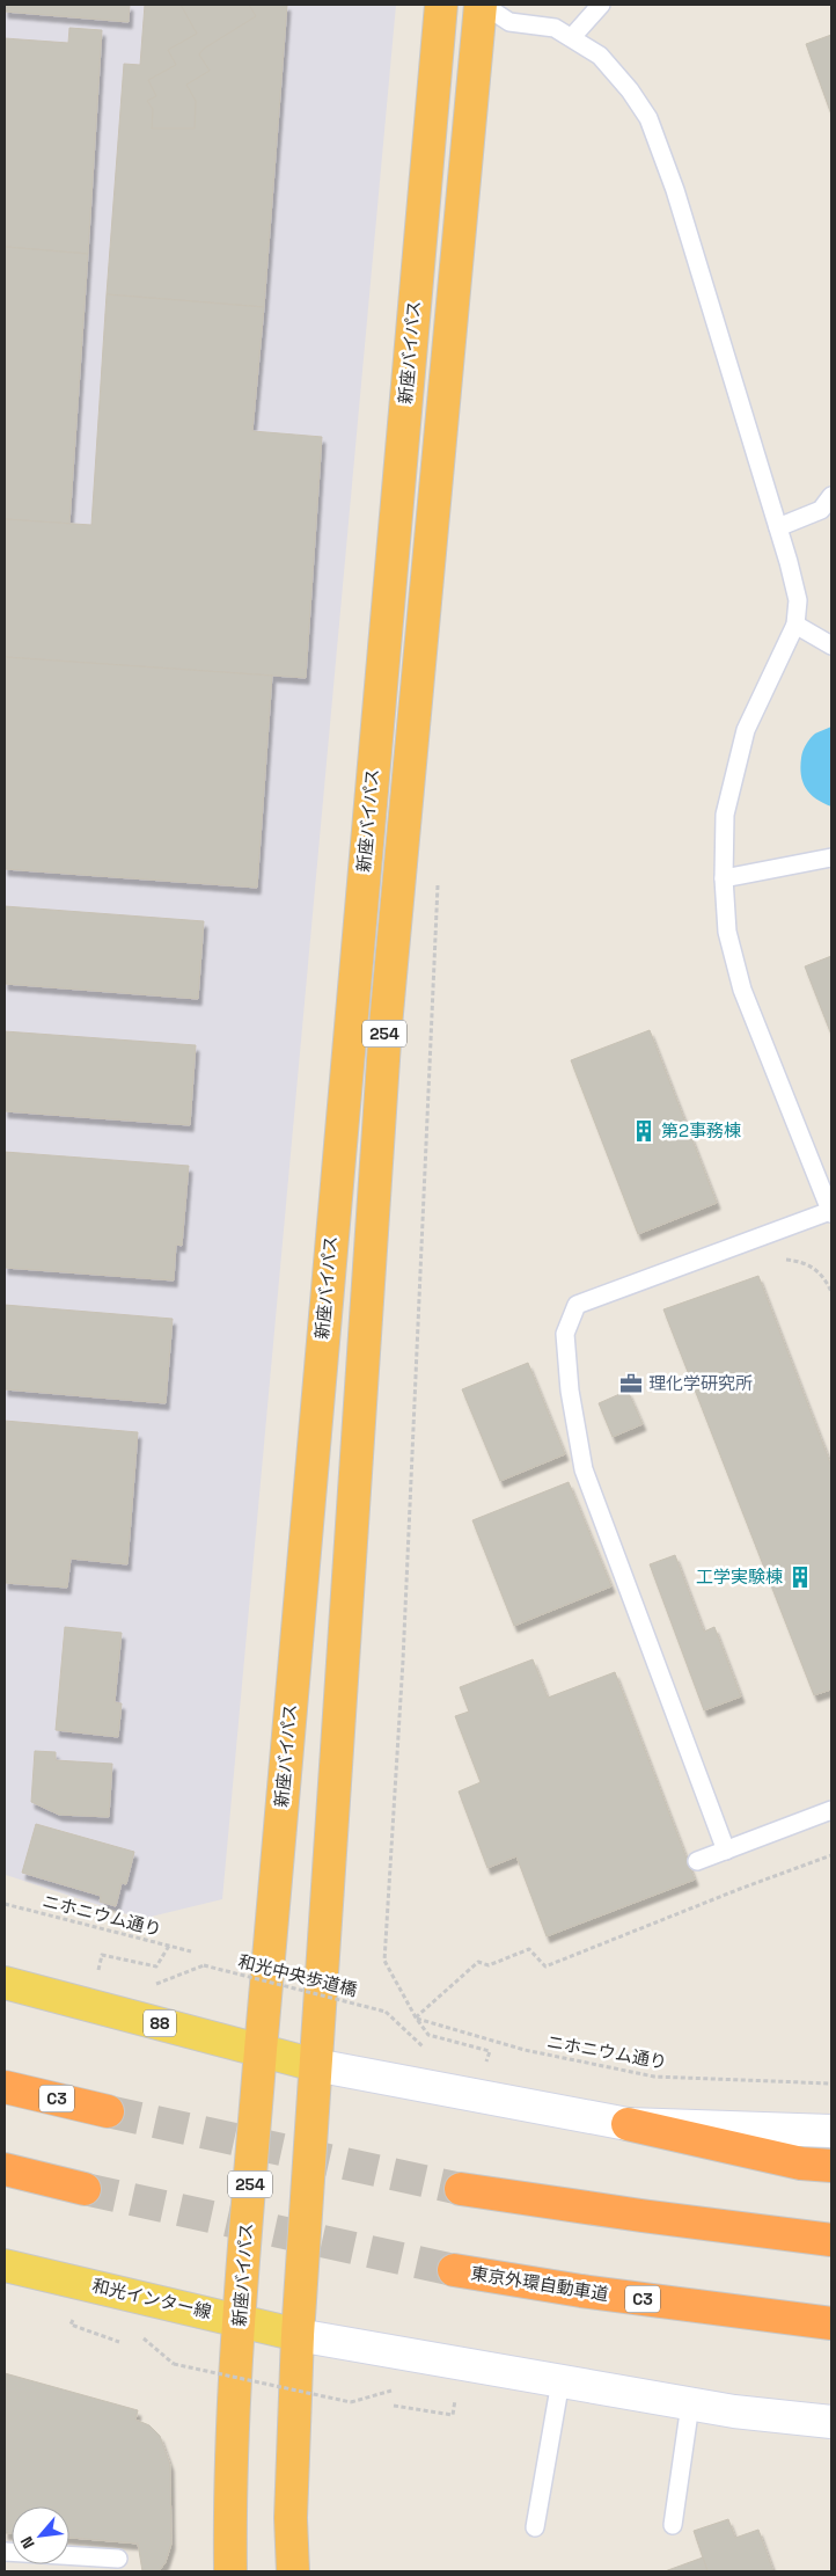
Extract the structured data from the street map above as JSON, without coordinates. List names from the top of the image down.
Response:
{
  "streets": {
    "highway": [
      "新座バイパス",
      "254",
      "C3",
      "東京外環自動車道"
    ],
    "main road": ["88", "和光インター線"],
    "path": ["ニホニウム通り", "和光中央歩道橋"]
  },
  "crossings": [
    ["新座バイパス", "88"],
    ["新座バイパス", "和光インター線"]
  ],
  "places": {
    "building": ["第2事務棟", "工学実験棟"],
    "office": ["理化学研究所"]
  },
  "north": "bottom left"
}
